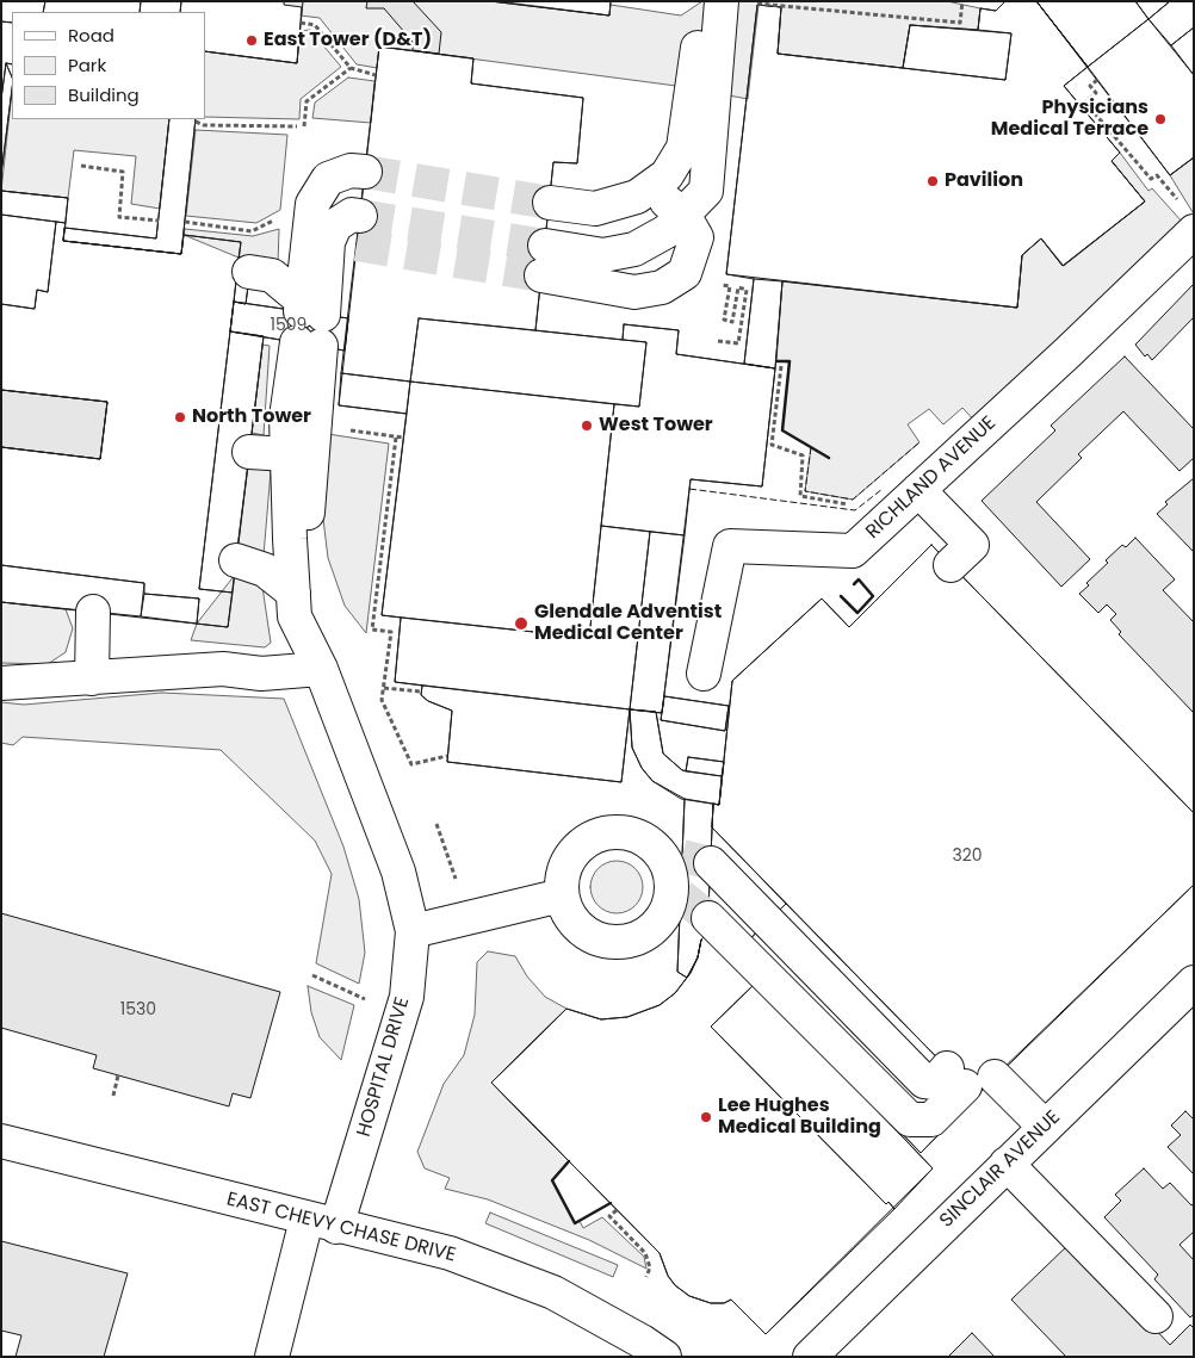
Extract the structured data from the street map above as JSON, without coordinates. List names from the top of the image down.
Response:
{
  "streets": {
    "main road": [
      "RICHLAND AVENUE",
      "HOSPITAL DRIVE",
      "SINCLAIR AVENUE",
      "EAST CHEVY CHASE DRIVE"
    ]
  },
  "crossings": [
    ["HOSPITAL DRIVE", "EAST CHEVY CHASE DRIVE"]
  ],
  "places": [
    "East Tower (D&T)",
    "Physicians Medical Terrace",
    "Pavilion",
    "North Tower",
    "West Tower",
    "Glendale Adventist Medical Center",
    "Lee Hughes Medical Building"
  ],
  "house_numbers": ["1509", "320", "1530"],
  "legend": ["Road", "Park", "Building"]
}
